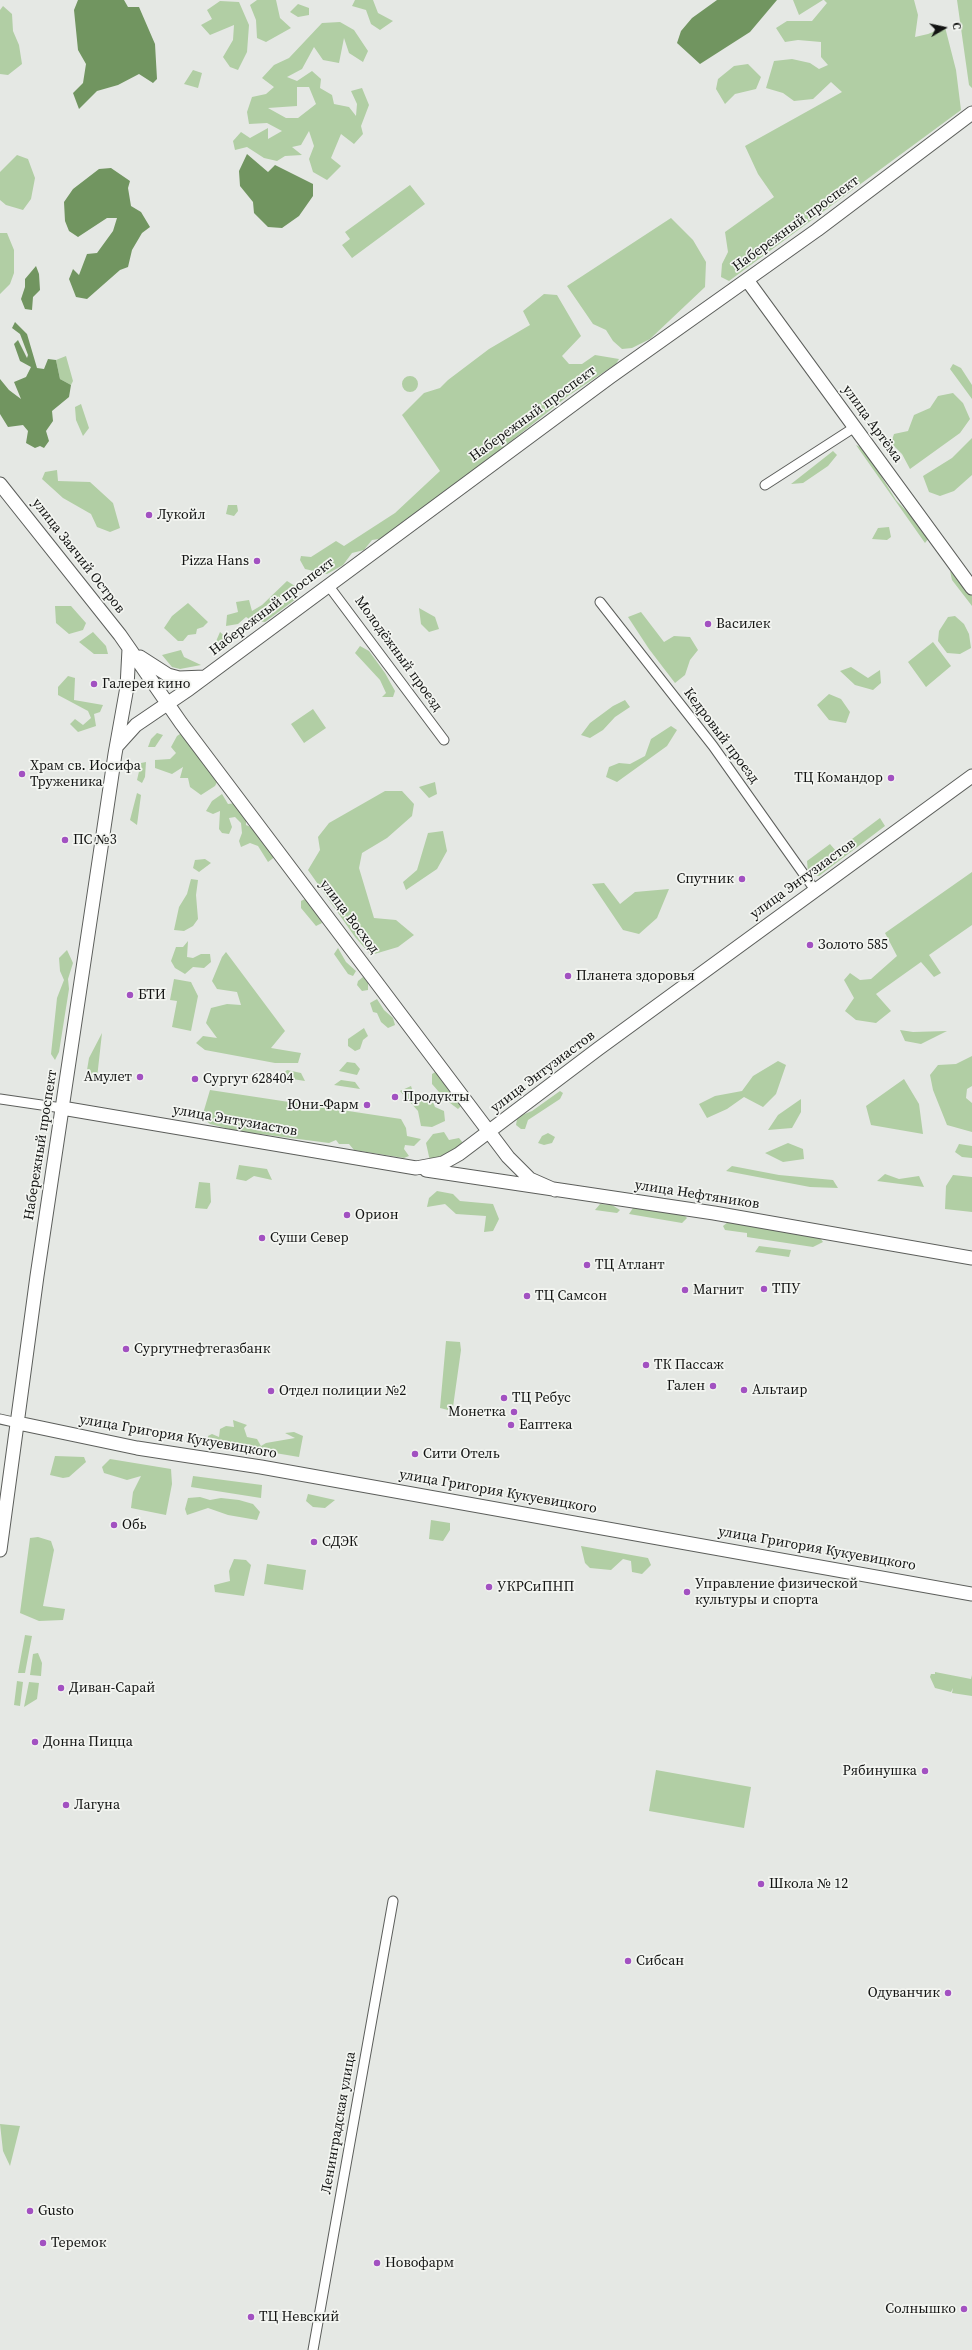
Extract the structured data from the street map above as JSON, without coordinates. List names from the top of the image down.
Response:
{
  "streets": {
    "main road": [
      "Набережный проспект",
      "улица Артёма",
      "улица Заячий Остров",
      "улица Энтузиастов",
      "улица Восход",
      "улица Нефтяников",
      "улица Григория Кукуевицкого"
    ],
    "street": ["Молодёжный проезд", "Кедровый проезд", "Ленинградская улица"]
  },
  "crossings": [
    ["Набережный проспект", "улица Артёма"],
    ["Набережный проспект", "улица Заячий Остров"],
    ["Набережный проспект", "Молодёжный проезд"],
    ["Набережный проспект", "улица Энтузиастов"],
    ["Набережный проспект", "улица Восход"],
    ["Набережный проспект", "улица Григория Кукуевицкого"],
    ["улица Заячий Остров", "улица Восход"],
    ["Кедровый проезд", "улица Энтузиастов"],
    ["улица Энтузиастов", "улица Восход"],
    ["улица Энтузиастов", "улица Нефтяников"],
    ["улица Восход", "улица Нефтяников"]
  ],
  "places": [
    "Лукойл",
    "Pizza Hans",
    "Василек",
    "Галерея кино",
    "Храм св. Иосифа Труженика",
    "ТЦ Командор",
    "ПС №3",
    "Спутник",
    "Золото 585",
    "Планета здоровья",
    "БТИ",
    "Амулет",
    "Сургут 628404",
    "Продукты",
    "Юни-Фарм",
    "Орион",
    "Суши Север",
    "ТЦ Атлант",
    "ТПУ",
    "Магнит",
    "ТЦ Самсон",
    "Сургутнефтегазбанк",
    "ТК Пассаж",
    "Гален",
    "Альтаир",
    "Отдел полиции №2",
    "ТЦ Ребус",
    "Монетка",
    "Еаптека",
    "Сити Отель",
    "Обь",
    "СДЭК",
    "УКРСиПНП",
    "Управление физической культуры и спорта",
    "Диван-Сарай",
    "Донна Пицца",
    "Рябинушка",
    "Лагуна",
    "Школа № 12",
    "Сибсан",
    "Одуванчик",
    "Gusto",
    "Теремок",
    "Новофарм",
    "Солнышко",
    "ТЦ Невский"
  ],
  "north": "right"
}
